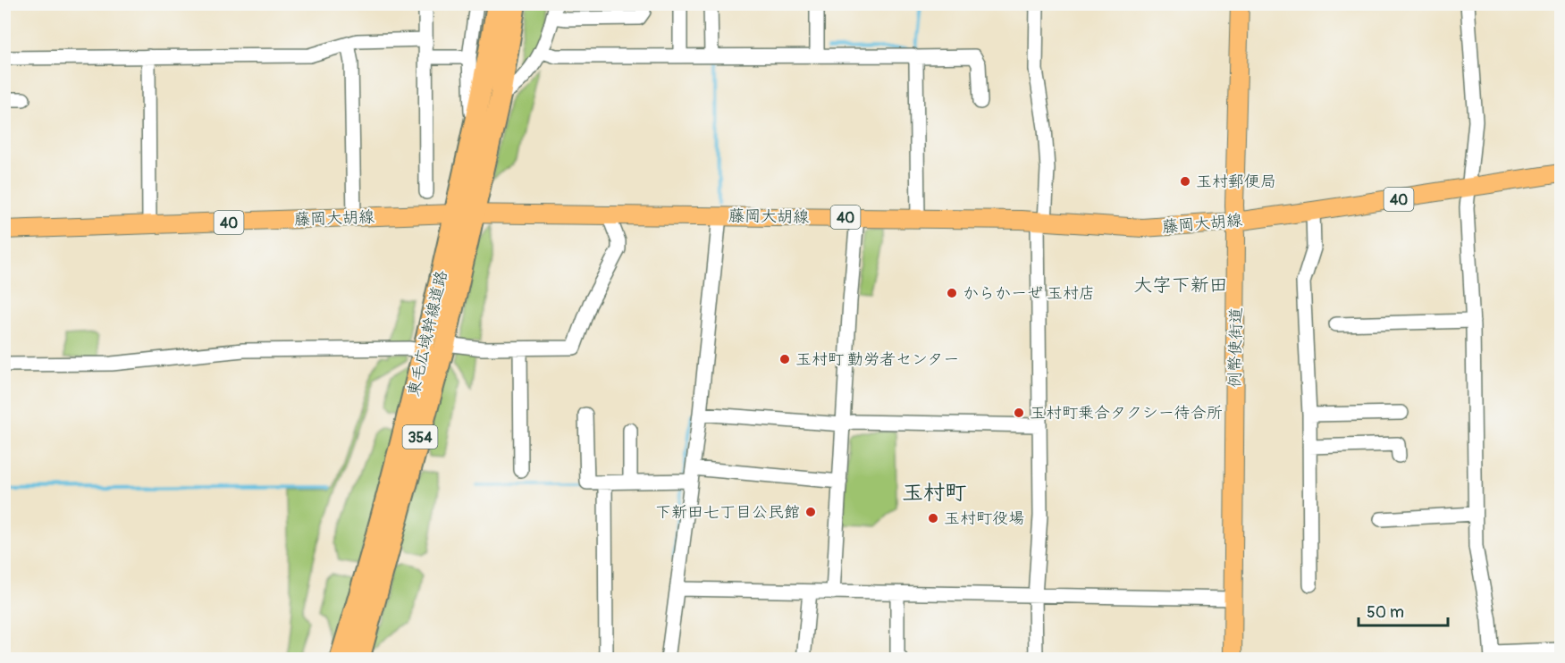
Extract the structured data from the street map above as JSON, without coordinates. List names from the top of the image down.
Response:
{
  "streets": {
    "highway": ["東毛広域幹線道路", "354"],
    "main road": ["40", "藤岡大胡線", "例幣使街道"]
  },
  "crossings": [
    ["藤岡大胡線", "東毛広域幹線道路"],
    ["藤岡大胡線", "例幣使街道"]
  ],
  "districts": ["大字下新田", "玉村町"],
  "places": [
    "玉村郵便局",
    "からかーぜ 玉村店",
    "玉村町 勤労者センター",
    "玉村町乗合タクシー待合所",
    "下新田七丁目公民館",
    "玉村町役場"
  ],
  "scale_bar": "50 m"
}
